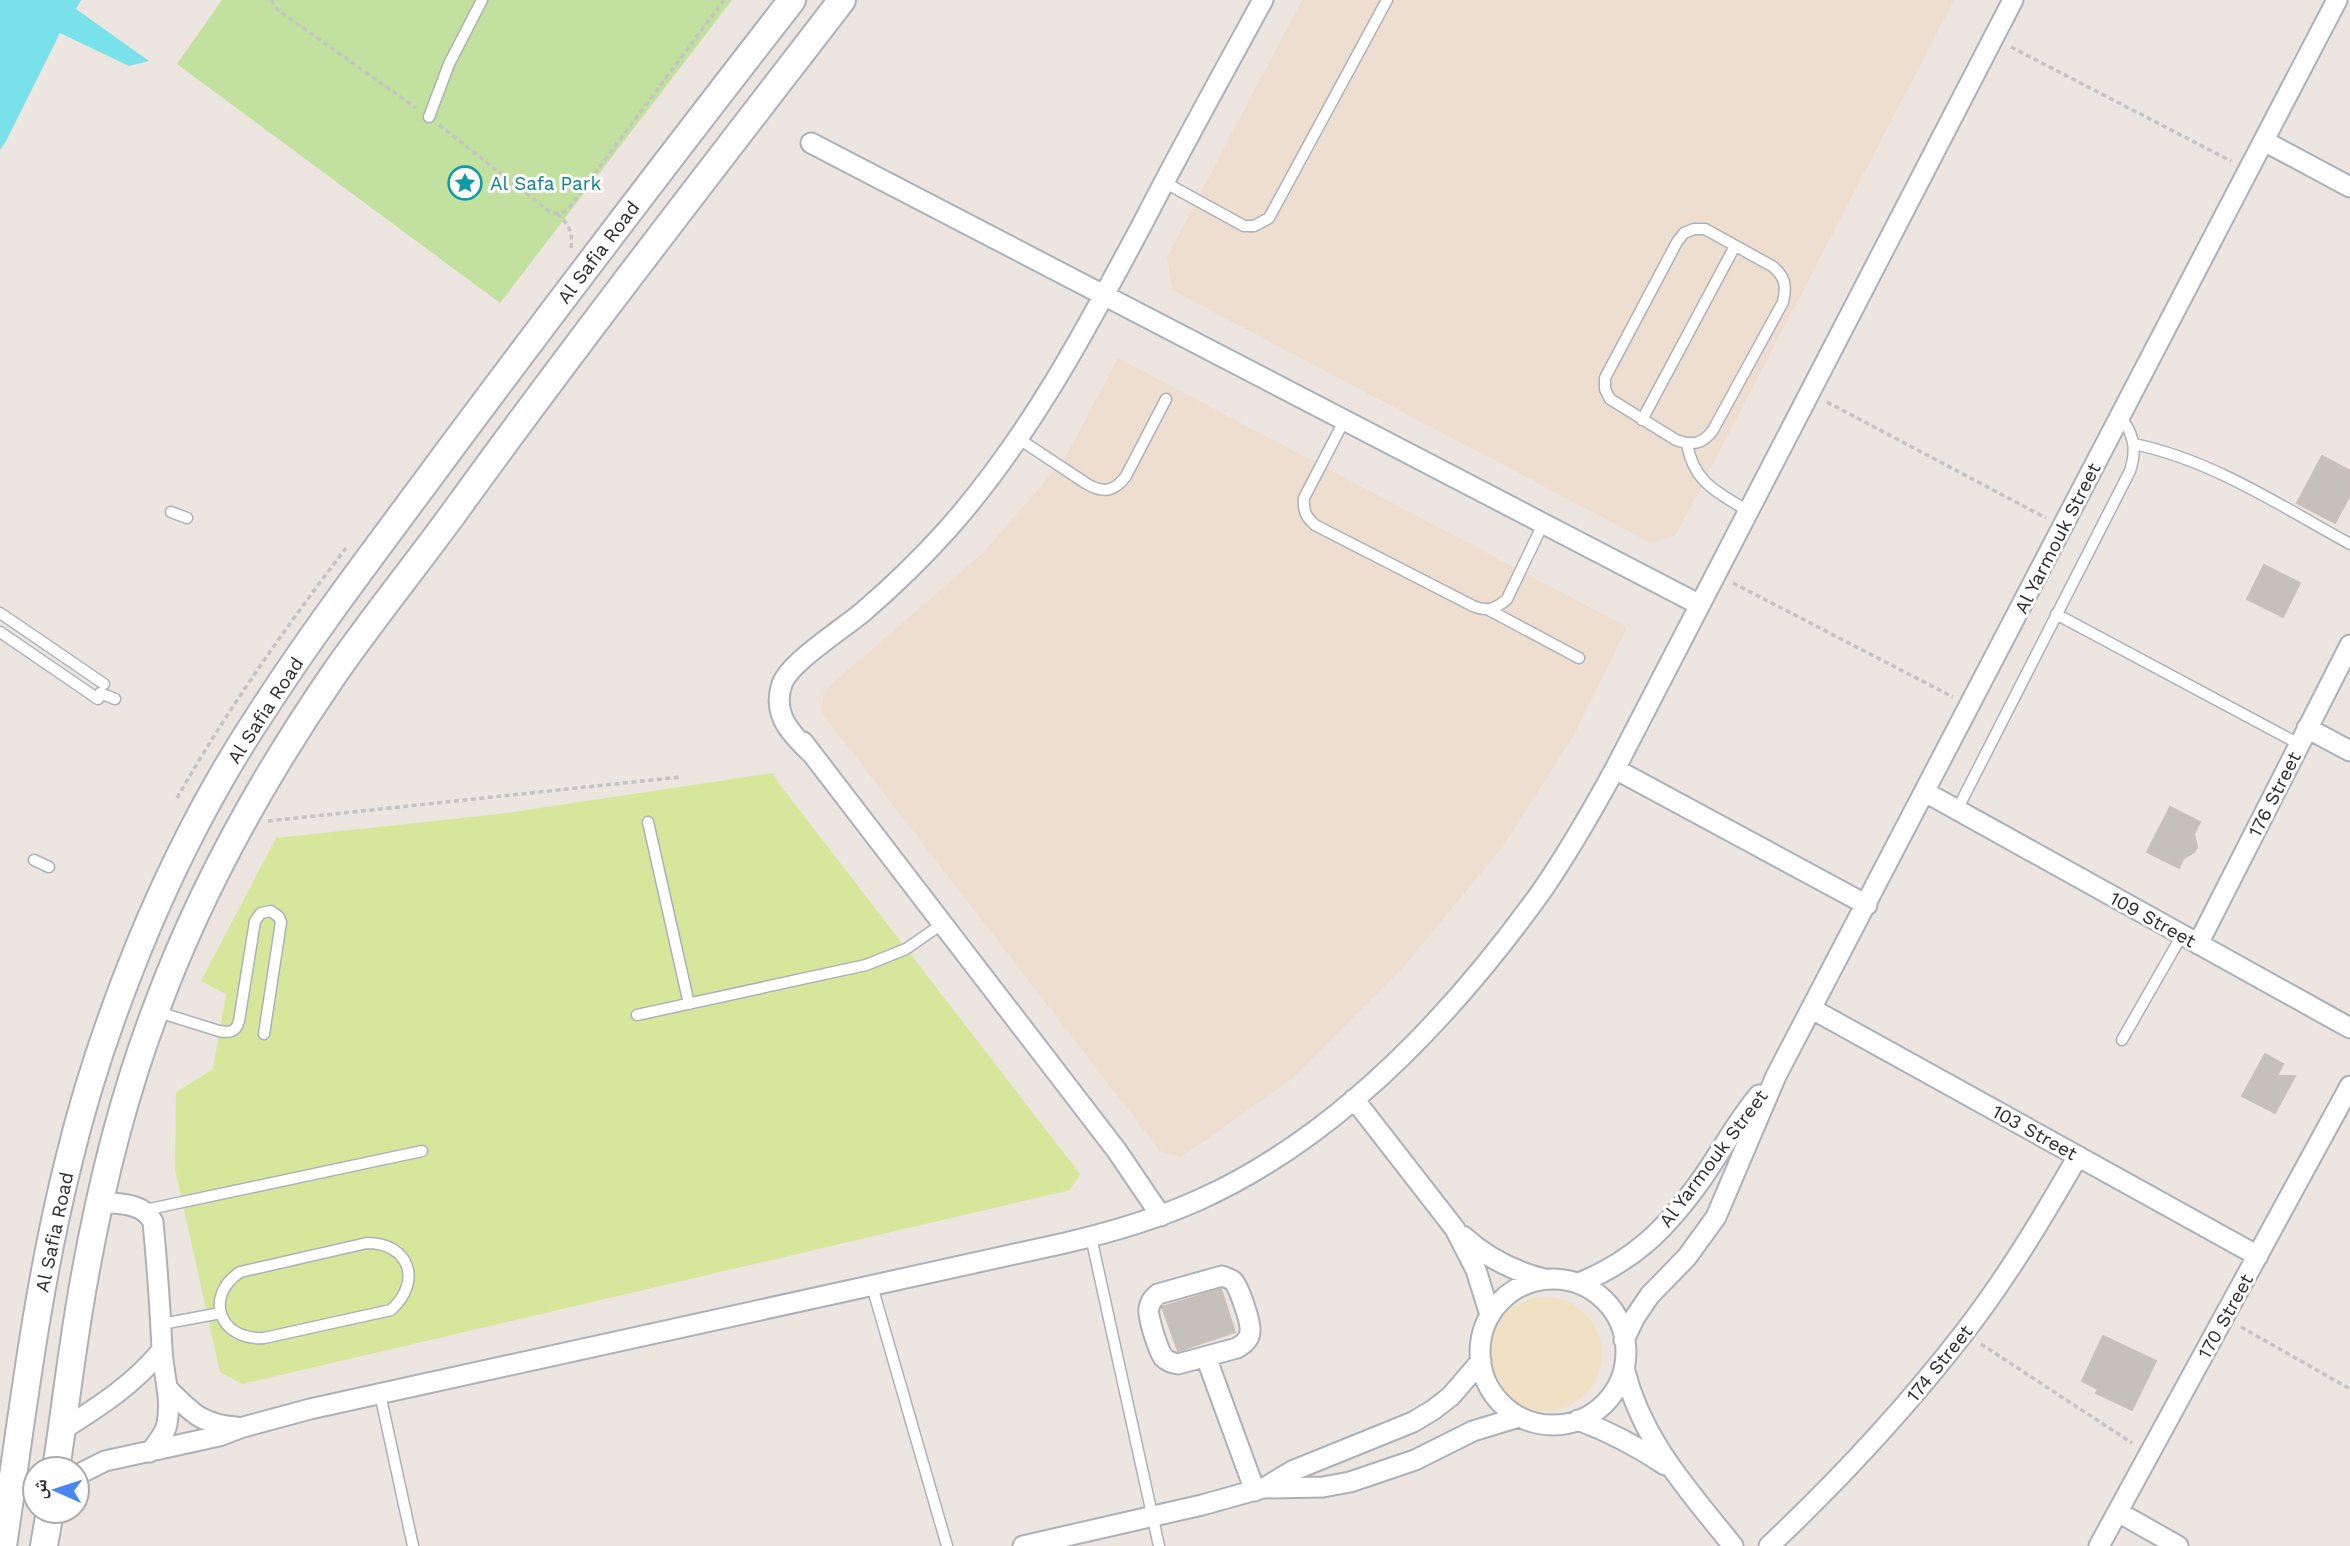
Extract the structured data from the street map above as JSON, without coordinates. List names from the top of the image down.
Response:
{
  "streets": {
    "main road": ["Al Safia Road"],
    "street": [
      "Al Yarmouk Street",
      "176 Street",
      "109 Street",
      "103 Street",
      "170 Street",
      "174 Street"
    ]
  },
  "crossings": [
    ["Al Yarmouk Street", "109 Street"],
    ["Al Yarmouk Street", "103 Street"],
    ["176 Street", "109 Street"],
    ["103 Street", "170 Street"],
    ["103 Street", "174 Street"]
  ],
  "places": {
    "place": ["Al Safa Park"]
  },
  "north": "left"
}
